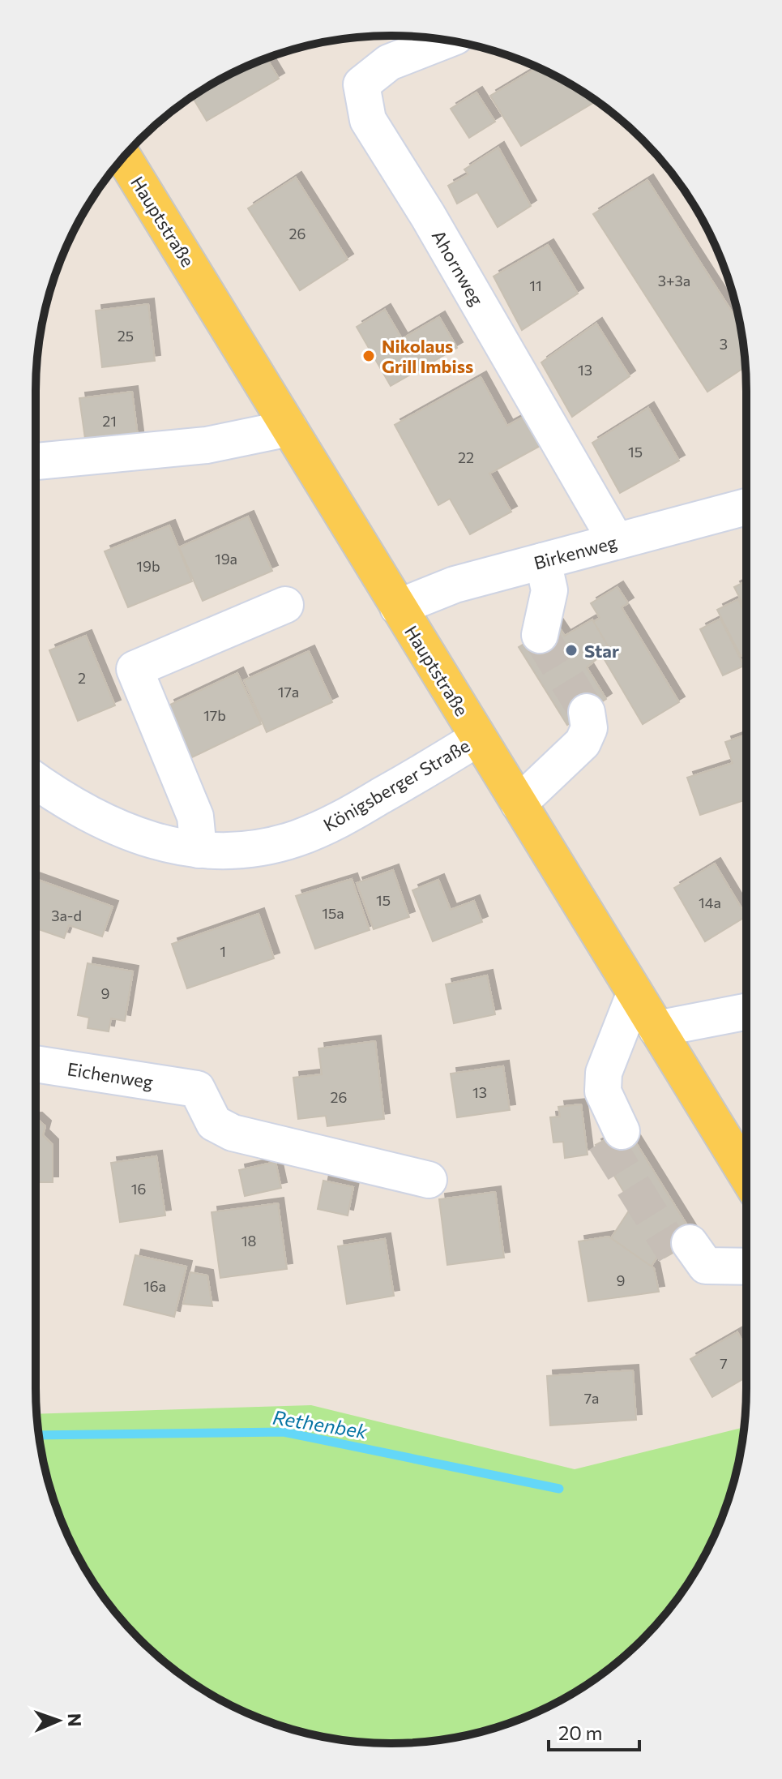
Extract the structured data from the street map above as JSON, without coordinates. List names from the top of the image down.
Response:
{
  "streets": {
    "main road": ["Hauptstraße"],
    "street": [
      "Ahornweg",
      "Birkenweg",
      "Königsberger Straße",
      "Eichenweg"
    ]
  },
  "crossings": [
    ["Hauptstraße", "Birkenweg"],
    ["Hauptstraße", "Königsberger Straße"],
    ["Ahornweg", "Birkenweg"]
  ],
  "water": ["Rethenbek"],
  "places": ["Nikolaus Grill Imbiss", "Star"],
  "house_numbers": [
    "26",
    "3+3a",
    "11",
    "25",
    "3",
    "13",
    "21",
    "15",
    "22",
    "19a",
    "19b",
    "2",
    "17a",
    "17b",
    "15",
    "14a",
    "15a",
    "3a-d",
    "1",
    "9",
    "13",
    "26",
    "16",
    "18",
    "9",
    "16a",
    "7",
    "7a"
  ],
  "scale_bar": "20 m",
  "north": "right"
}
